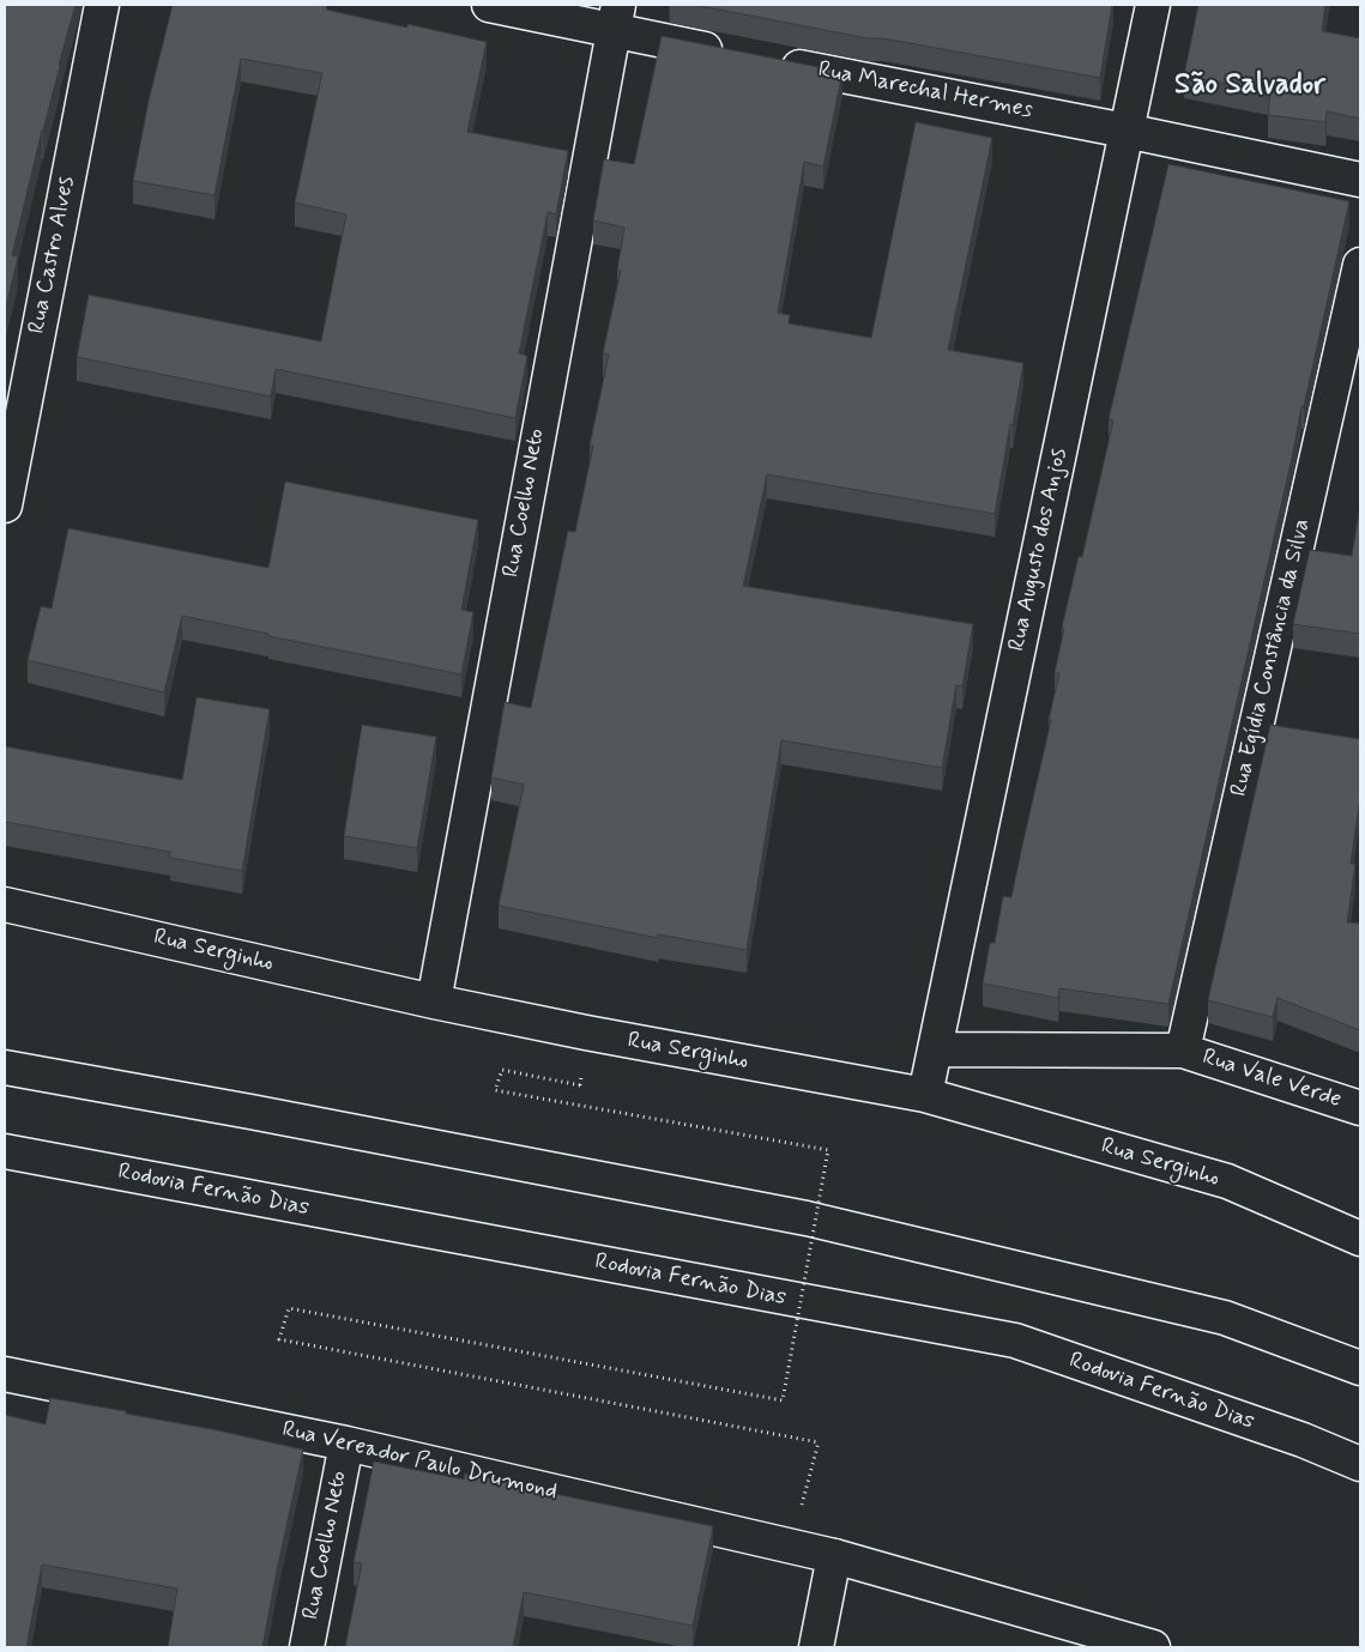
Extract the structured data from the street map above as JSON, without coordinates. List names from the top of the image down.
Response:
{
  "streets": {
    "main road": [
      "Rua Marechal Hermes",
      "Rua Castro Alves",
      "Rua Coelho Neto",
      "Rua Augusto dos Anjos",
      "Rua Egídia Constância da Silva",
      "Rua Serginho",
      "Rua Vale Verde",
      "Rodovia Fernão Dias",
      "Rua Vereador Paulo Drumond"
    ]
  },
  "crossings": [
    ["Rua Marechal Hermes", "Rua Augusto dos Anjos"],
    ["Rua Coelho Neto", "Rua Serginho"],
    ["Rua Coelho Neto", "Rua Vereador Paulo Drumond"],
    ["Rua Augusto dos Anjos", "Rua Serginho"],
    ["Rua Augusto dos Anjos", "Rua Vale Verde"],
    ["Rua Egídia Constância da Silva", "Rua Vale Verde"]
  ],
  "districts": ["São Salvador"]
}
